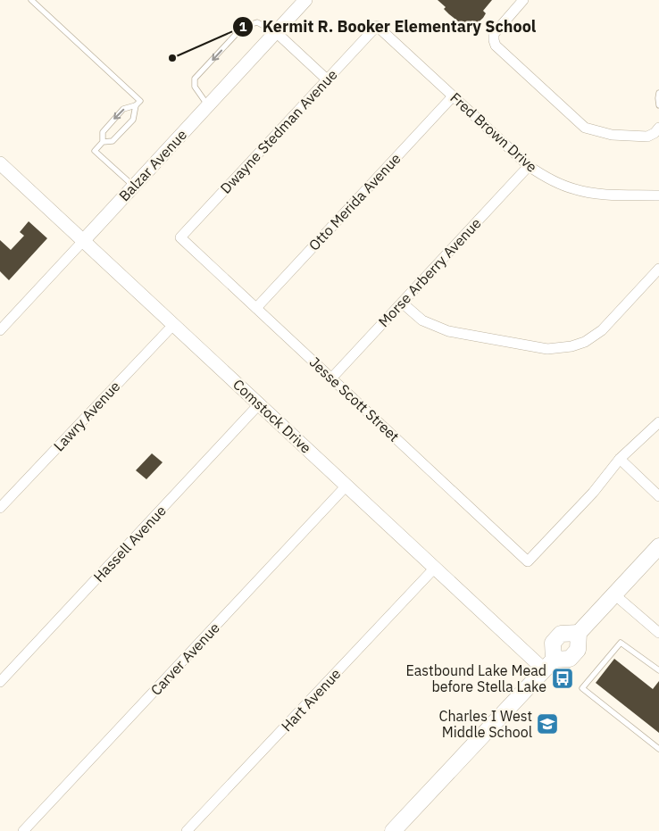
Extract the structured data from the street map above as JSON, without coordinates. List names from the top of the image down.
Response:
{
  "streets": {
    "street": [
      "Dwayne Stedman Avenue",
      "Fred Brown Drive",
      "Balzar Avenue",
      "Otto Merida Avenue",
      "Morse Arberry Avenue",
      "Jesse Scott Street",
      "Lawry Avenue",
      "Comstock Drive",
      "Hassell Avenue",
      "Carver Avenue",
      "Hart Avenue"
    ]
  },
  "crossings": [
    ["Dwayne Stedman Avenue", "Fred Brown Drive"],
    ["Dwayne Stedman Avenue", "Jesse Scott Street"],
    ["Fred Brown Drive", "Otto Merida Avenue"],
    ["Fred Brown Drive", "Morse Arberry Avenue"],
    ["Balzar Avenue", "Comstock Drive"],
    ["Otto Merida Avenue", "Jesse Scott Street"],
    ["Morse Arberry Avenue", "Jesse Scott Street"],
    ["Lawry Avenue", "Comstock Drive"],
    ["Comstock Drive", "Hassell Avenue"],
    ["Comstock Drive", "Carver Avenue"],
    ["Comstock Drive", "Hart Avenue"]
  ],
  "places": {
    "other": ["Kermit R. Booker Elementary School"],
    "bus stop": ["Eastbound Lake Mead before Stella Lake"],
    "school or university": ["Charles I West Middle School"]
  }
}
